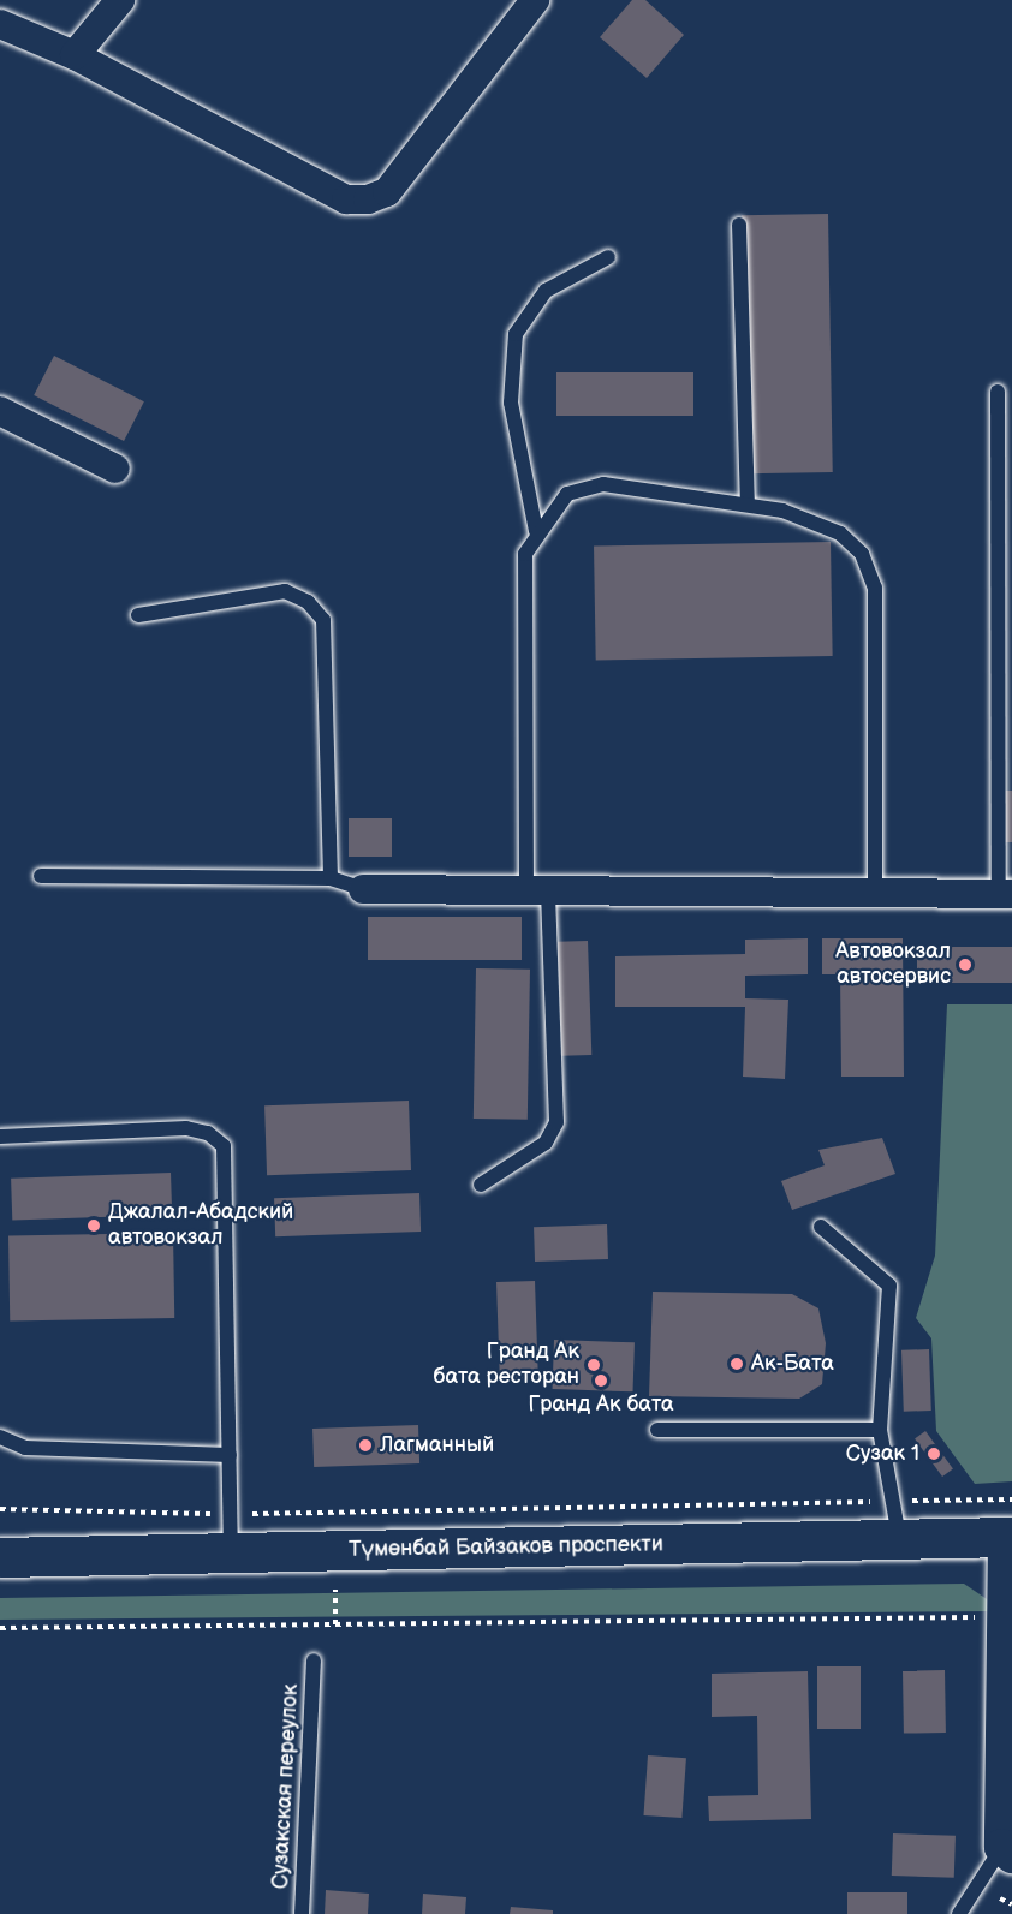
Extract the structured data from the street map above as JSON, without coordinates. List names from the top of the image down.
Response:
{
  "streets": {
    "highway": ["Түмөнбай Байзаков проспекти"],
    "lane": ["Сузакская переулок"]
  },
  "places": [
    "Автовокзал автосервис",
    "Джалал-Абадский автовокзал",
    "Ак-Бата",
    "Гранд Ак бата ресторан",
    "Гранд Ак бата",
    "Лагманный",
    "Сузак 1"
  ]
}
